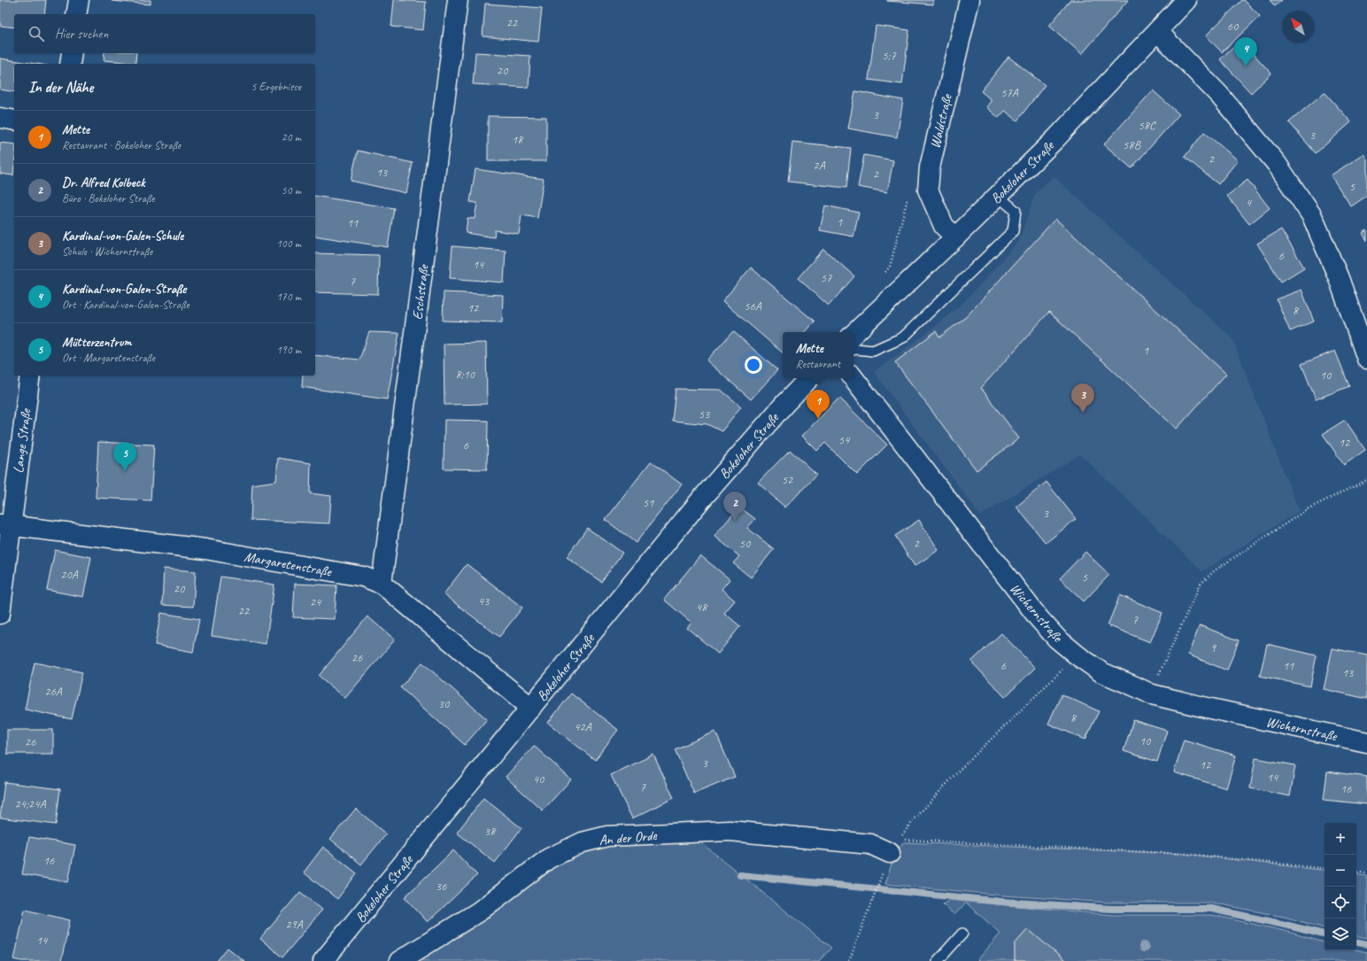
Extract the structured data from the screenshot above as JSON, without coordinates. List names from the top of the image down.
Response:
{
  "streets": {
    "street": [
      "Waldstraße",
      "Bokeloher Straße",
      "Eschstraße",
      "Lange Straße",
      "Margaretenstraße",
      "Wichernstraße",
      "An der Orde"
    ]
  },
  "crossings": [
    ["Waldstraße", "Bokeloher Straße"],
    ["Bokeloher Straße", "Margaretenstraße"],
    ["Eschstraße", "Margaretenstraße"],
    ["Lange Straße", "Margaretenstraße"]
  ],
  "house_numbers": [
    "22",
    "60",
    "5;7",
    "20",
    "57A",
    "3",
    "58C",
    "3",
    "18",
    "58B",
    "2",
    "2A",
    "13",
    "2",
    "5",
    "4",
    "1",
    "11",
    "6",
    "14",
    "57",
    "7",
    "56A",
    "12",
    "8",
    "1",
    "8;10",
    "10",
    "53",
    "54",
    "12",
    "6",
    "52",
    "51",
    "3",
    "50",
    "2",
    "20A",
    "5",
    "20",
    "43",
    "24",
    "48",
    "22",
    "7",
    "9",
    "26",
    "6",
    "11",
    "13",
    "26A",
    "30",
    "8",
    "42A",
    "10",
    "26",
    "3",
    "12",
    "14",
    "40",
    "7",
    "16",
    "24;24A",
    "38",
    "16",
    "36",
    "29A",
    "14"
  ],
  "north": "top left",
  "page": {
    "search": "Hier suchen",
    "pins": [
      "4",
      "3",
      "1",
      "5",
      "2"
    ],
    "heading": ["In der Nähe", "5 Ergebnisse"],
    "list": [
      {
        "mark": "1",
        "name": "Mette",
        "note": "Restaurant · Bokeloher Straße",
        "value": "20 m"
      },
      {
        "mark": "2",
        "name": "Dr. Alfred Kolbeck",
        "note": "Büro · Bokeloher Straße",
        "value": "50 m"
      },
      {
        "mark": "3",
        "name": "Kardinal-von-Galen-Schule",
        "note": "Schule · Wichernstraße",
        "value": "100 m"
      },
      {
        "mark": "4",
        "name": "Kardinal-von-Galen-Straße",
        "note": "Ort · Kardinal-von-Galen-Straße",
        "value": "170 m"
      },
      {
        "mark": "5",
        "name": "Mütterzentrum",
        "note": "Ort · Margaretenstraße",
        "value": "190 m"
      }
    ],
    "popup": ["Mette", "Restaurant"],
    "map_buttons": ["+", "−"]
  }
}
